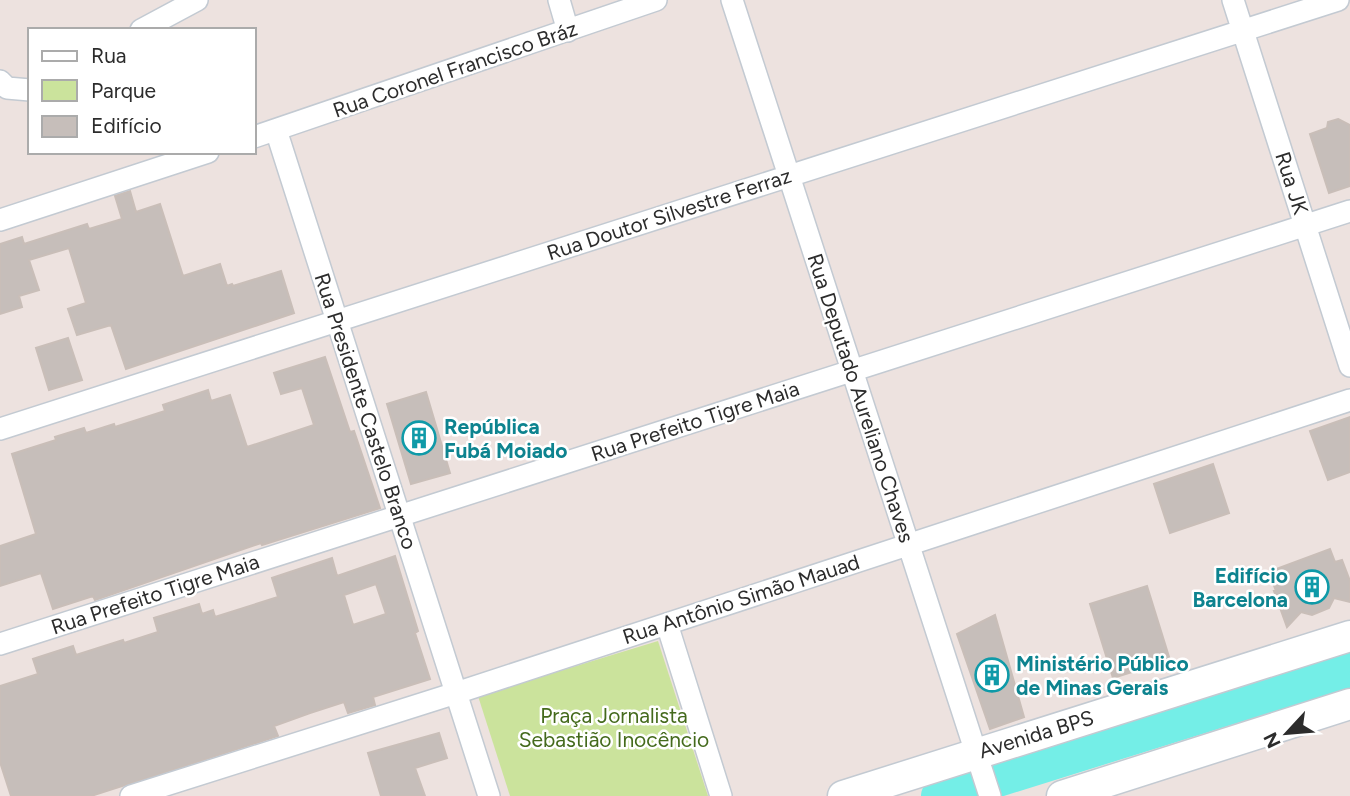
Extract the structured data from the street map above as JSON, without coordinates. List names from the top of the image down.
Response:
{
  "streets": {
    "main road": ["Avenida BPS"],
    "street": [
      "Rua Coronel Francisco Bráz",
      "Rua JK",
      "Rua Doutor Silvestre Ferraz",
      "Rua Deputado Aureliano Chaves",
      "Rua Presidente Castelo Branco",
      "Rua Prefeito Tigre Maia",
      "Rua Antônio Simão Mauad"
    ]
  },
  "crossings": [
    ["Rua Coronel Francisco Bráz", "Rua Presidente Castelo Branco"],
    ["Rua JK", "Rua Doutor Silvestre Ferraz"],
    ["Rua JK", "Rua Prefeito Tigre Maia"],
    ["Rua Doutor Silvestre Ferraz", "Rua Deputado Aureliano Chaves"],
    ["Rua Doutor Silvestre Ferraz", "Rua Presidente Castelo Branco"],
    ["Rua Deputado Aureliano Chaves", "Rua Prefeito Tigre Maia"],
    ["Rua Deputado Aureliano Chaves", "Rua Antônio Simão Mauad"],
    ["Rua Deputado Aureliano Chaves", "Avenida BPS"],
    ["Rua Presidente Castelo Branco", "Rua Prefeito Tigre Maia"],
    ["Rua Presidente Castelo Branco", "Rua Antônio Simão Mauad"]
  ],
  "parks": ["Praça Jornalista Sebastião Inocêncio"],
  "places": {
    "building": ["República Fubá Moiado", "Edifício Barcelona", "Ministério Público de Minas Gerais"]
  },
  "legend": ["Rua", "Parque", "Edifício"],
  "north": "bottom left"
}
